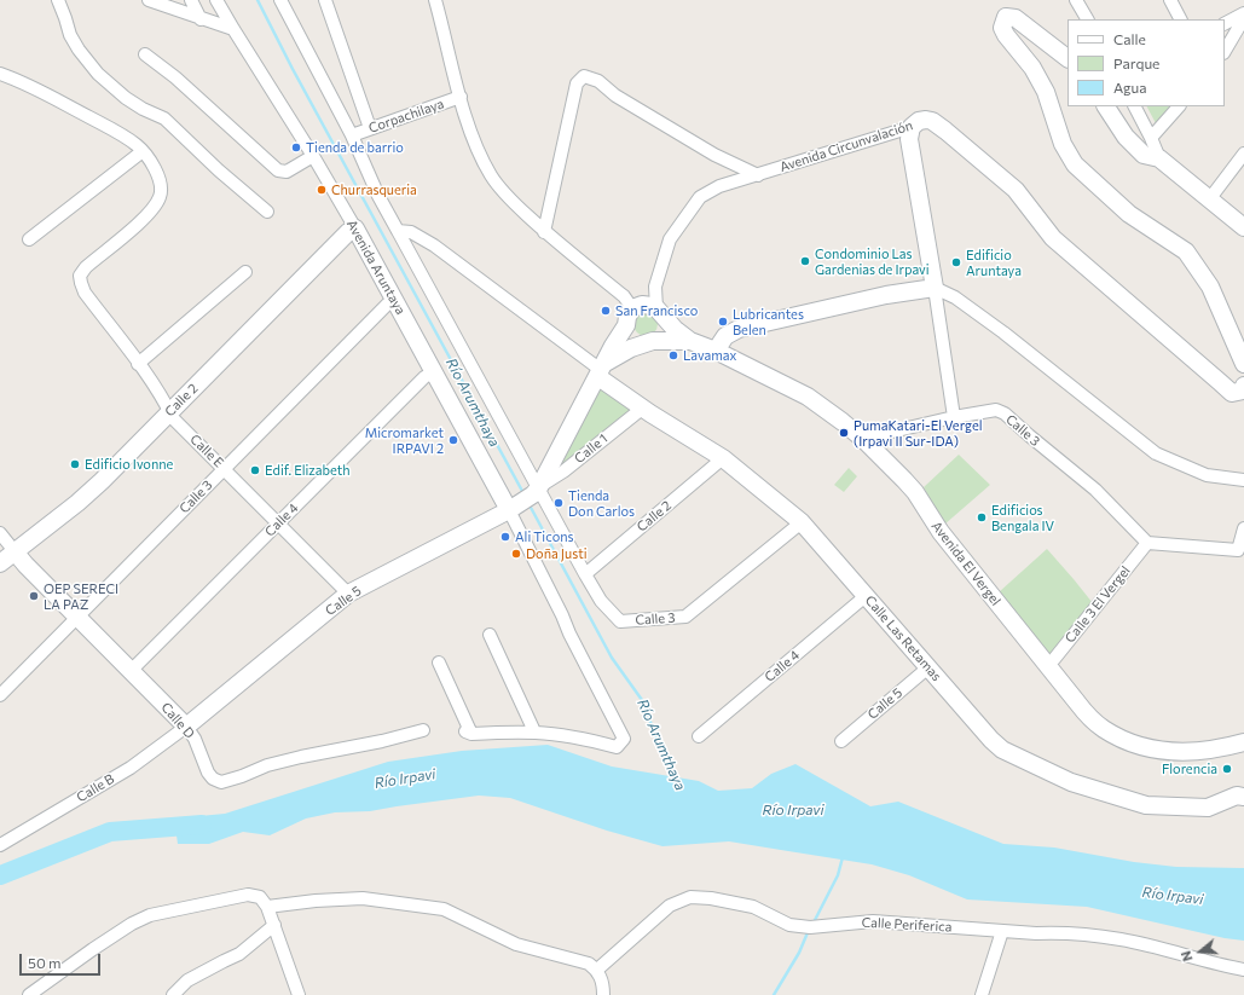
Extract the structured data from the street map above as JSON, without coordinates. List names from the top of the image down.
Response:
{
  "streets": {
    "main road": [
      "Avenida Circunvalación",
      "Avenida Aruntaya",
      "Calle 2",
      "Avenida El Vergel",
      "Calle 5",
      "Calle Las Retamas",
      "Calle D"
    ],
    "street": [
      "Corpachilaya",
      "Calle 3",
      "Calle 1",
      "Calle E",
      "Calle 4",
      "Calle 3 El Vergel",
      "Calle B",
      "Calle Periferica"
    ]
  },
  "crossings": [
    ["Avenida Aruntaya", "Calle 2"],
    ["Avenida Aruntaya", "Calle 3"],
    ["Avenida Aruntaya", "Calle 1"],
    ["Avenida Aruntaya", "Calle 4"],
    ["Avenida Aruntaya", "Calle 5"],
    ["Calle 2", "Calle 3"],
    ["Calle 2", "Calle E"],
    ["Calle 2", "Calle Las Retamas"],
    ["Calle 2", "Calle D"],
    ["Calle 3", "Calle E"],
    ["Calle 3", "Avenida El Vergel"],
    ["Calle 3", "Calle 3 El Vergel"],
    ["Calle 3", "Calle Las Retamas"],
    ["Calle 3", "Calle D"],
    ["Calle 1", "Calle 5"],
    ["Calle 1", "Calle Las Retamas"],
    ["Calle E", "Calle 4"],
    ["Calle E", "Calle 5"],
    ["Calle 4", "Calle Las Retamas"],
    ["Calle 4", "Calle D"],
    ["Avenida El Vergel", "Calle 3 El Vergel"],
    ["Calle 5", "Calle Las Retamas"],
    ["Calle 5", "Calle D"],
    ["Calle 5", "Calle B"],
    ["Calle D", "Calle B"]
  ],
  "water": ["Río Arumthaya", "Río Irpavi"],
  "places": [
    "Tienda de barrio",
    "Churrasqueria",
    "Condominio Las Gardenias de Irpavi",
    "Edificio Aruntaya",
    "San Francisco",
    "Lubricantes Belen",
    "Lavamax",
    "PumaKatari-El Vergel (Irpavi II Sur-IDA)",
    "Micromarket IRPAVI 2",
    "Edificio Ivonne",
    "Edif. Elizabeth",
    "Tienda Don Carlos",
    "Edificios Bengala IV",
    "Ali Ticons",
    "Doña Justi",
    "OEP SERECI LA PAZ",
    "Florencia"
  ],
  "legend": ["Calle", "Parque", "Agua"],
  "scale_bar": "50 m",
  "north": "left"
}
